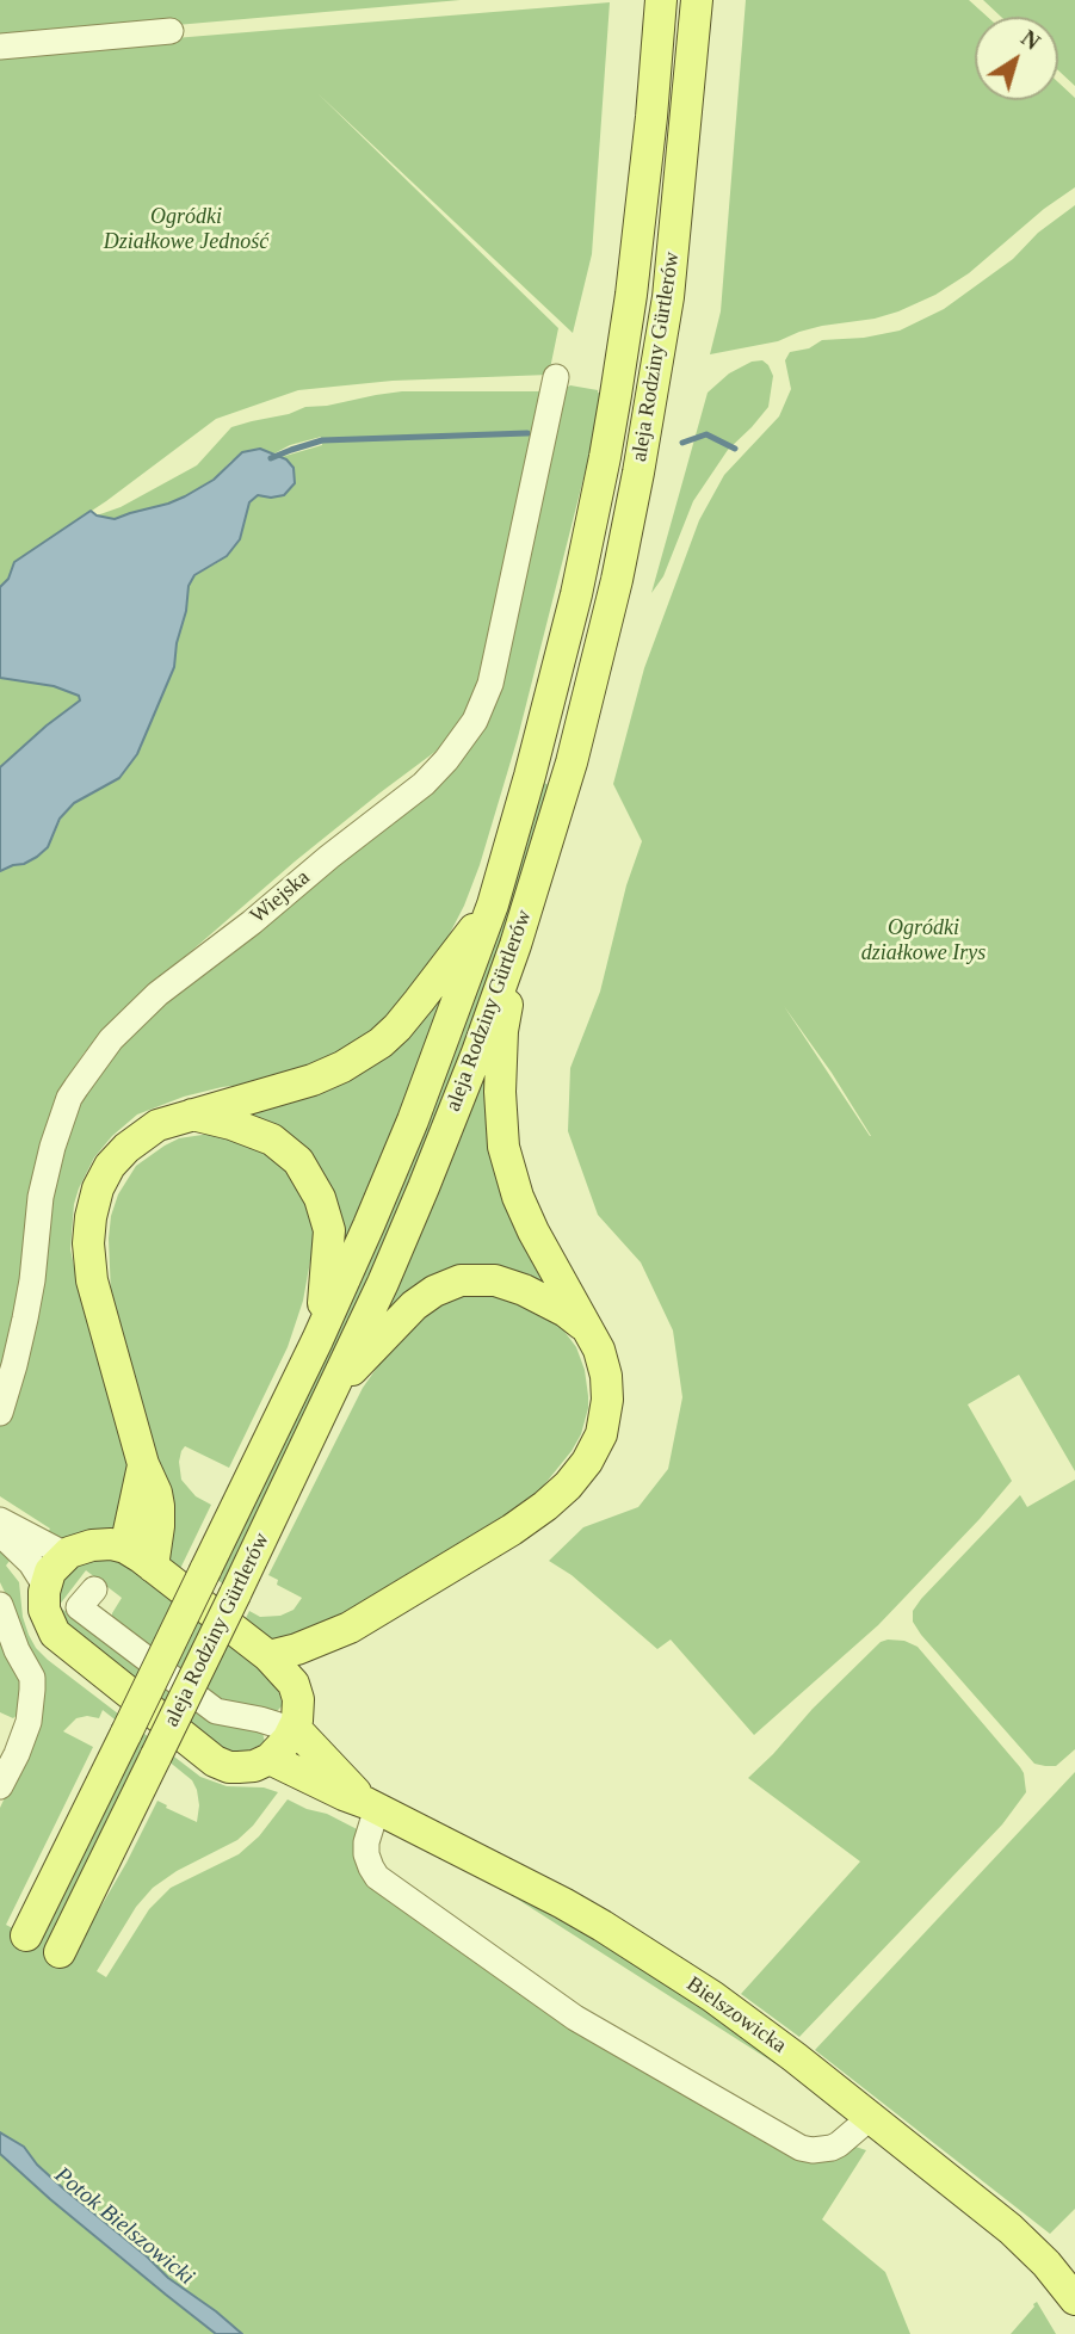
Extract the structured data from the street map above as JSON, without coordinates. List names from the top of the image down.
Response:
{
  "streets": {
    "main road": ["aleja Rodziny Gürtlerów", "Bielszowicka"],
    "street": ["Wiejska"]
  },
  "water": ["Potok Bielszowicki"],
  "parks": ["Ogródki Działkowe Jedność", "Ogródki działkowe Irys"],
  "north": "top right"
}
